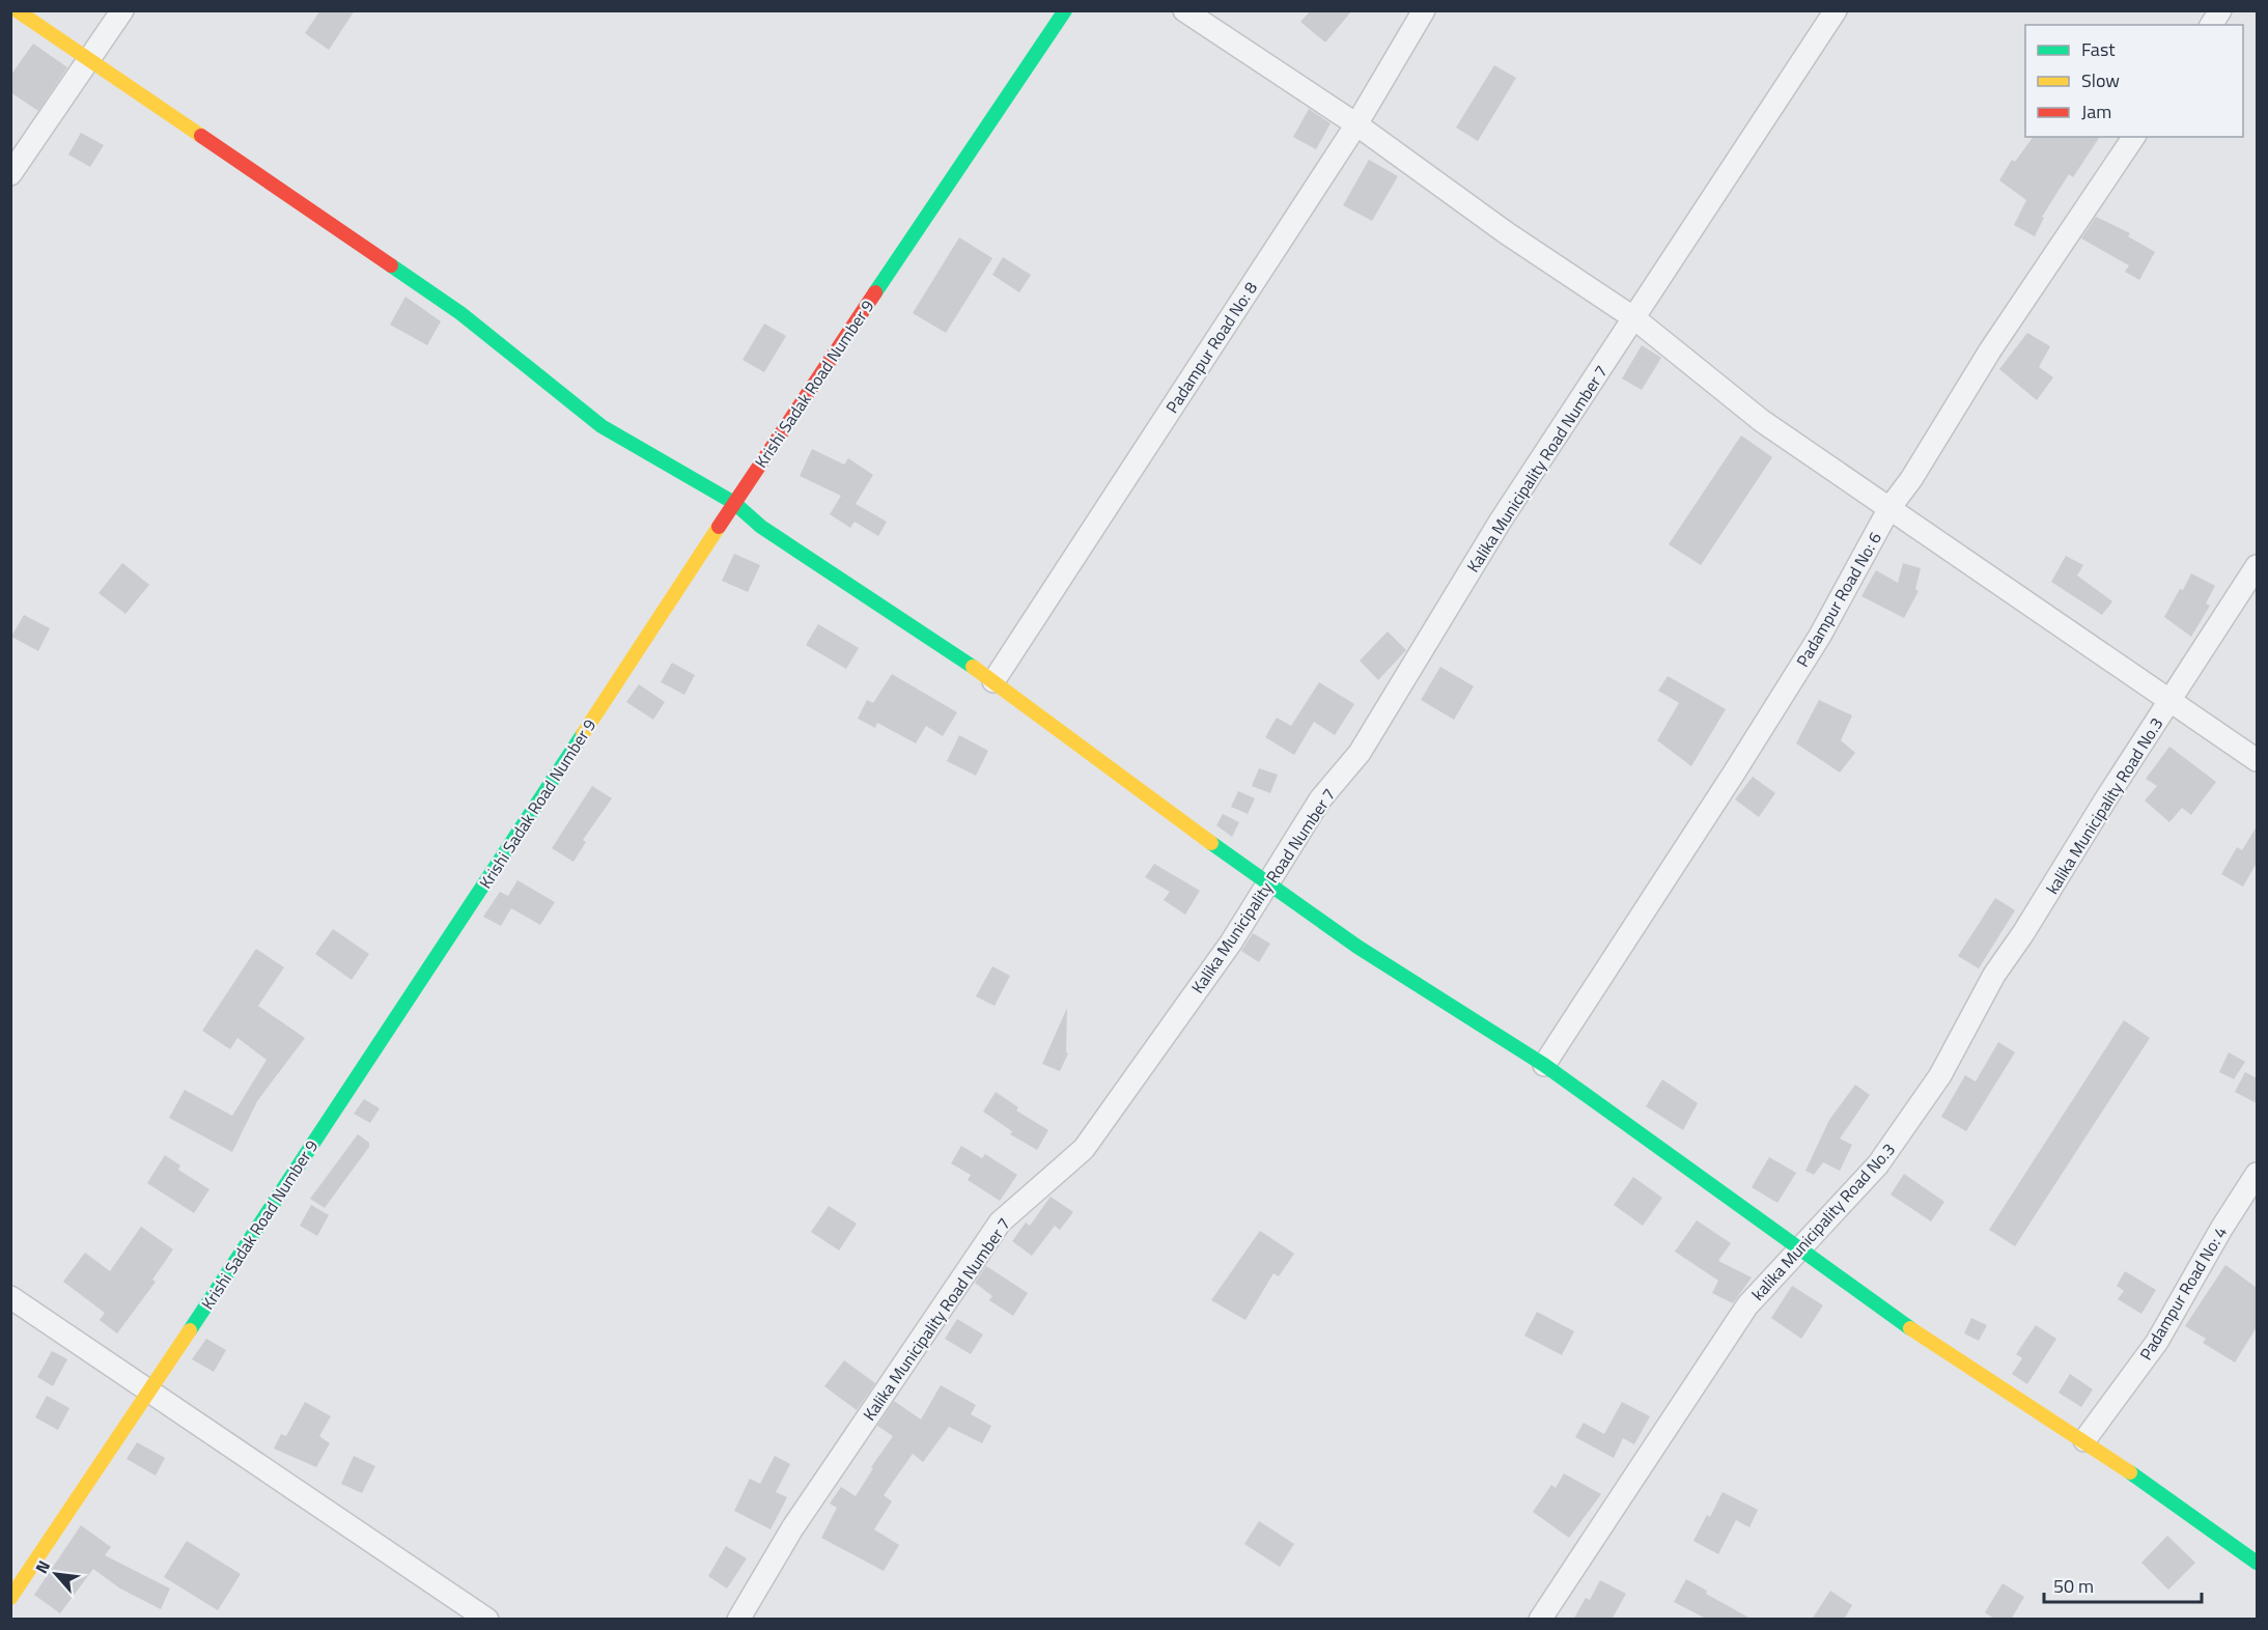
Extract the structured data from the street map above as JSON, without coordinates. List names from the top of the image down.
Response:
{
  "streets": {
    "street": [
      "Padampur Road No: 8",
      "Krishi Sadak Road Number 9",
      "Kalika Municipality Road Number 7",
      "Padampur Road No: 6",
      "kalika Municipality Road No.3",
      "Padampur Road No: 4"
    ]
  },
  "legend": ["Fast", "Slow", "Jam"],
  "scale_bar": "50 m",
  "north": "top left"
}
